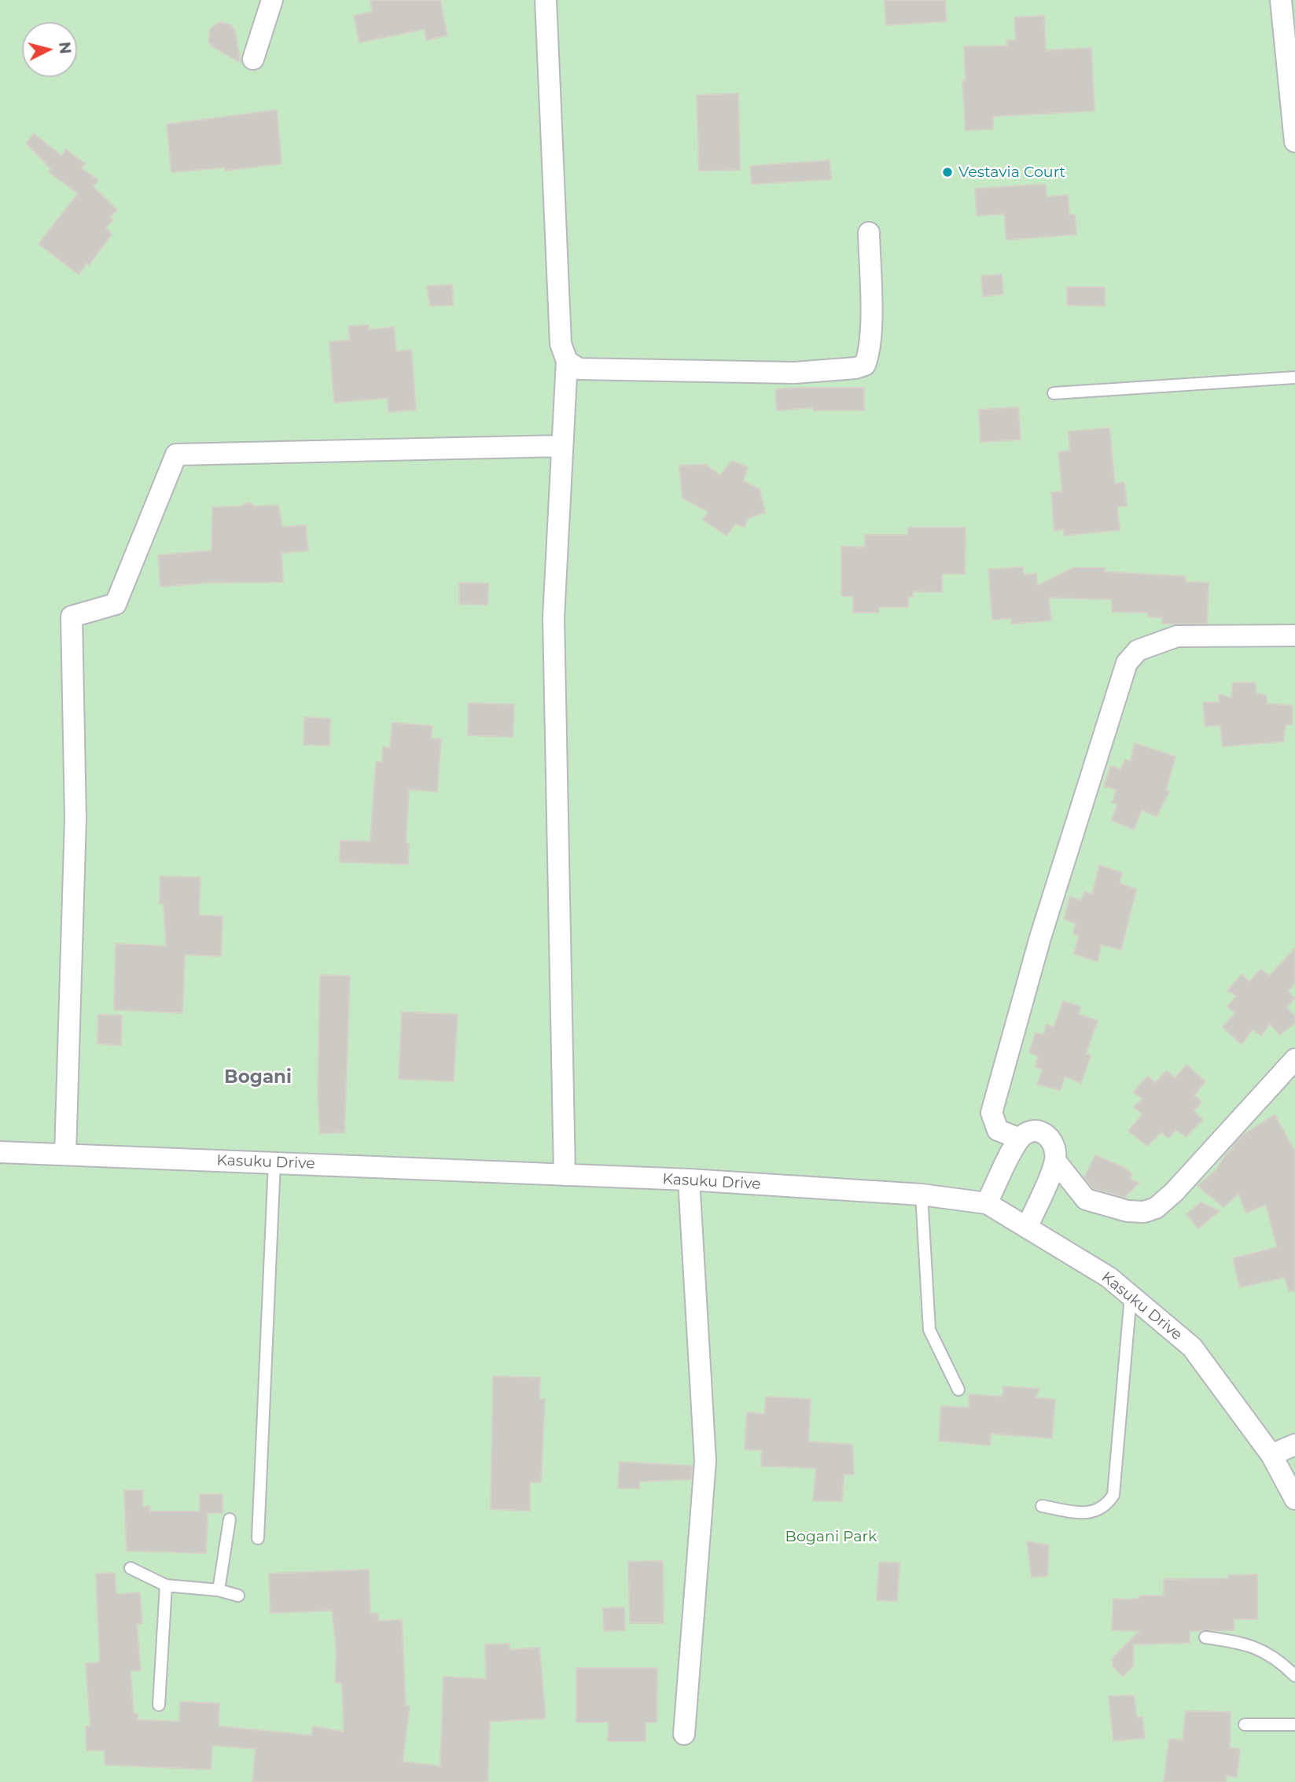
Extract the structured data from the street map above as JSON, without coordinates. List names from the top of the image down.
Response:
{
  "streets": {
    "street": ["Kasuku Drive"]
  },
  "districts": ["Bogani"],
  "parks": ["Bogani Park"],
  "places": ["Vestavia Court"],
  "north": "right"
}
